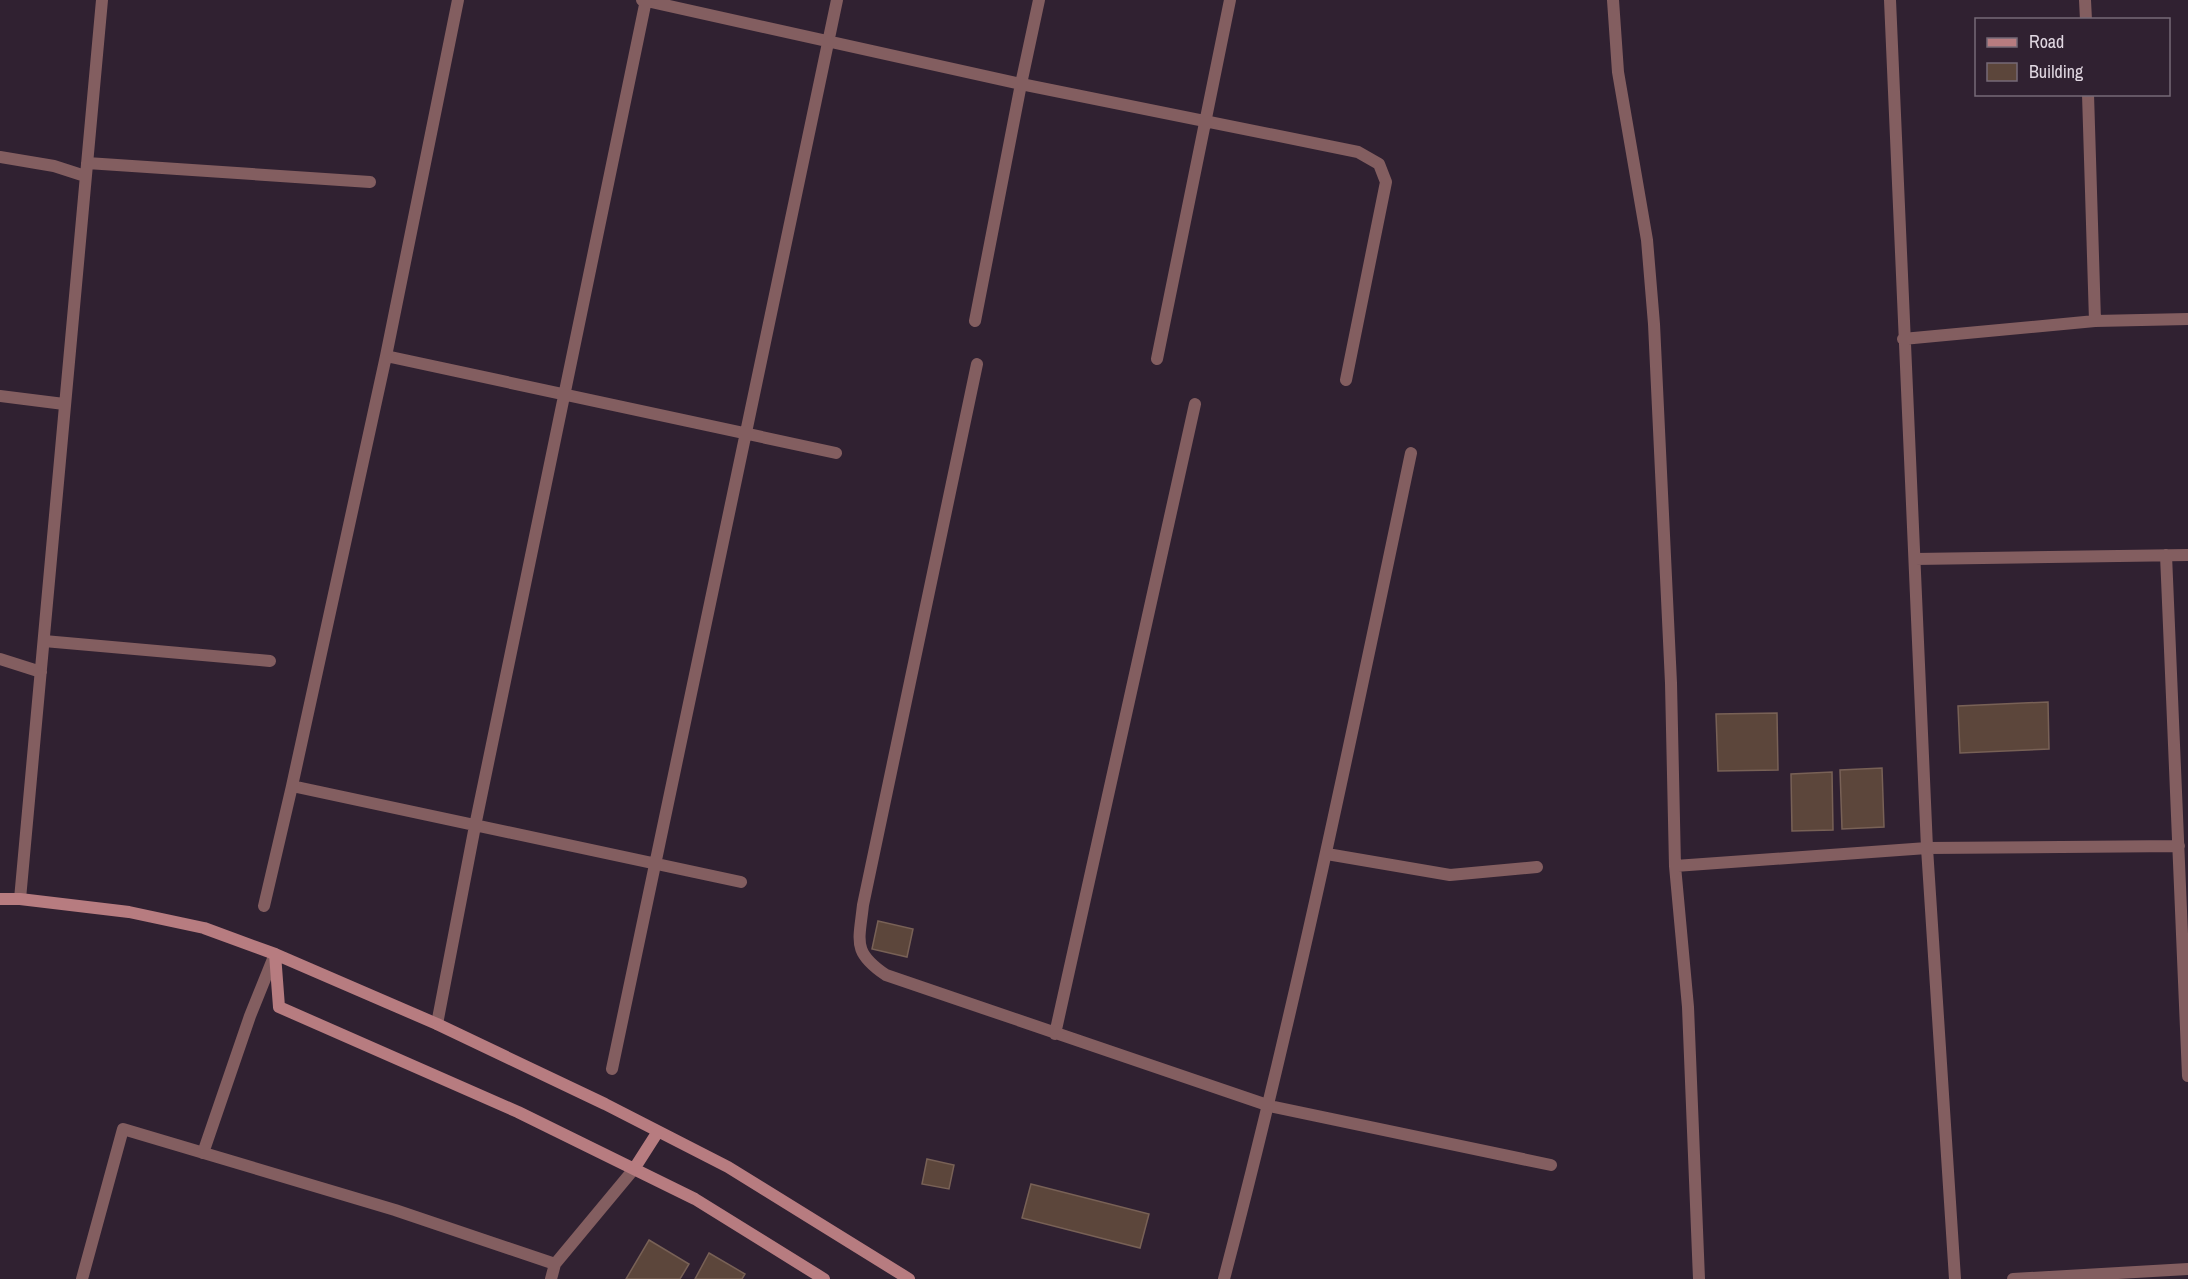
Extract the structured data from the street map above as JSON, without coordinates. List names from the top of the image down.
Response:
{
  "legend": ["Road", "Building"]
}
